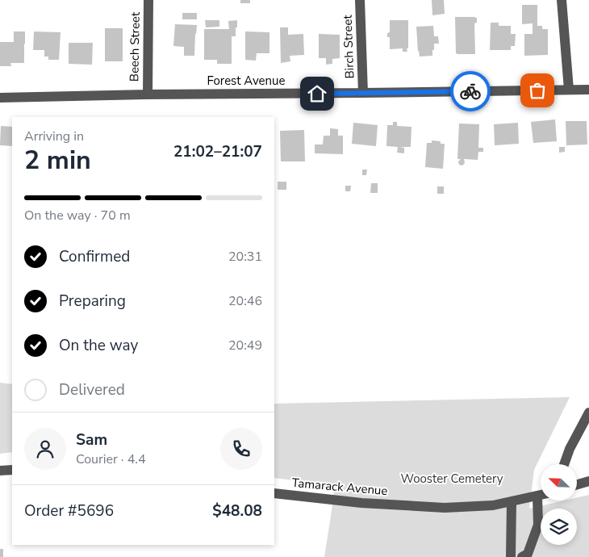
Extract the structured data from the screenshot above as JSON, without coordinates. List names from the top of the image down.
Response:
{
  "streets": {
    "street": [
      "Beech Street",
      "Birch Street",
      "Forest Avenue",
      "Tamarack Avenue"
    ]
  },
  "crossings": [
    ["Beech Street", "Forest Avenue"],
    ["Birch Street", "Forest Avenue"]
  ],
  "parks": ["Wooster Cemetery"],
  "north": "top left",
  "page": {
    "heading": ["2 min", "Arriving in", "21:02–21:07"],
    "panel": [
      "Sam",
      "Courier · 4.4",
      "Order #5696",
      "$48.08"
    ],
    "bar": "On the way · 70 m",
    "list": [
      ["Confirmed", "20:31"],
      ["Preparing", "20:46"],
      ["On the way", "20:49"],
      "Delivered"
    ]
  }
}
